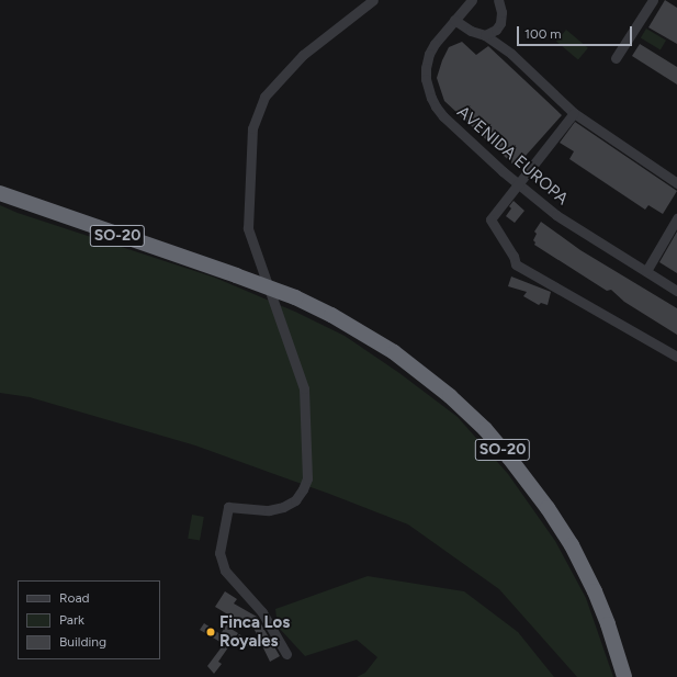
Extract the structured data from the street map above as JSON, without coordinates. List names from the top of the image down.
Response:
{
  "streets": {
    "highway": ["SO-20"],
    "street": ["AVENIDA EUROPA"]
  },
  "places": ["Finca Los Royales"],
  "legend": ["Road", "Park", "Building"],
  "scale_bar": "100 m"
}
